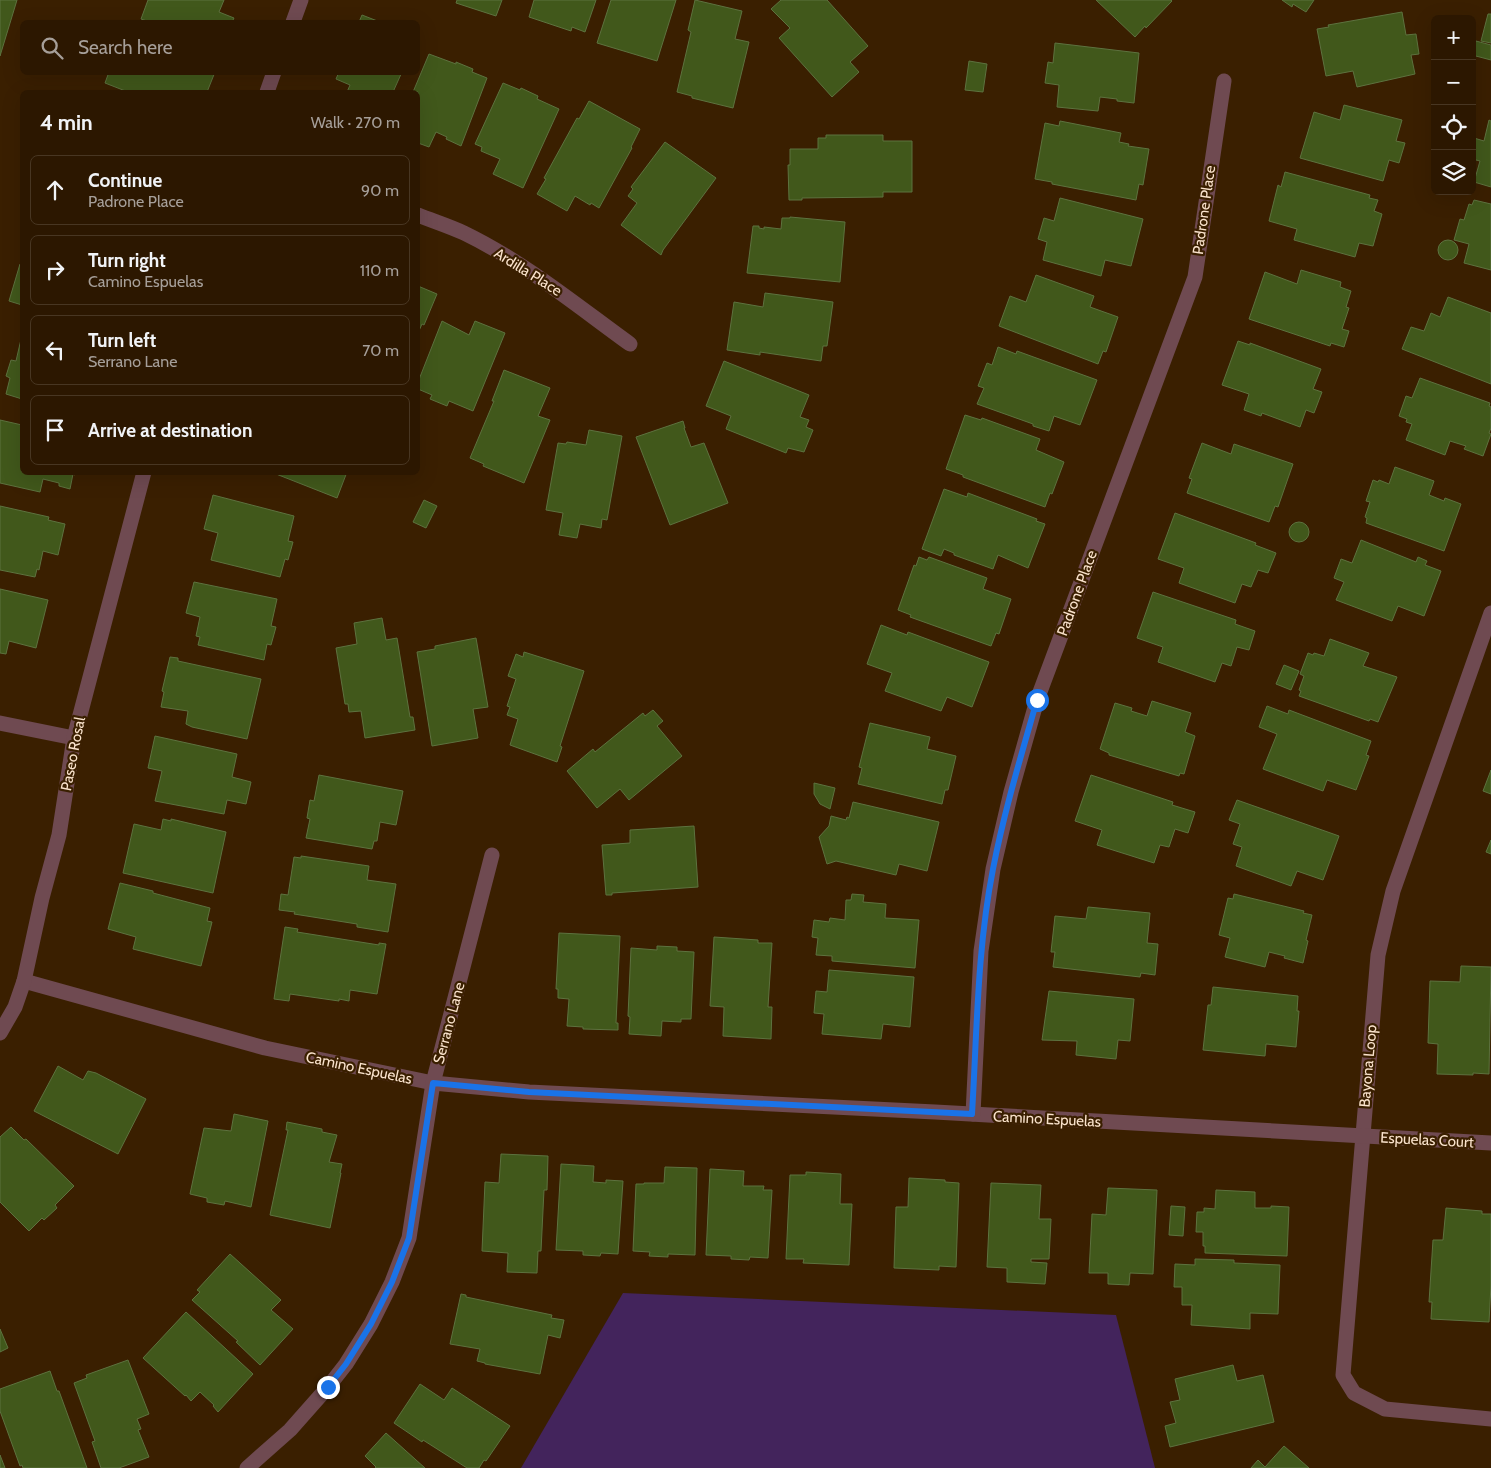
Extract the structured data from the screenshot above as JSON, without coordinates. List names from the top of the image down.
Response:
{
  "streets": {
    "street": [
      "Padrone Place",
      "Ardilla Place",
      "Paseo Rosal",
      "Serrano Lane",
      "Bayona Loop",
      "Camino Espuelas",
      "Espuelas Court"
    ]
  },
  "crossings": [
    ["Padrone Place", "Camino Espuelas"],
    ["Paseo Rosal", "Camino Espuelas"],
    ["Serrano Lane", "Camino Espuelas"],
    ["Bayona Loop", "Camino Espuelas"],
    ["Bayona Loop", "Espuelas Court"],
    ["Camino Espuelas", "Espuelas Court"]
  ],
  "page": {
    "map_buttons": ["+", "−"],
    "search": "Search here",
    "heading": ["4 min", "Walk · 270 m"],
    "list": [
      ["Continue", "Padrone Place", "90 m"],
      ["Turn right", "Camino Espuelas", "110 m"],
      ["Turn left", "Serrano Lane", "70 m"],
      "Arrive at destination"
    ]
  }
}
